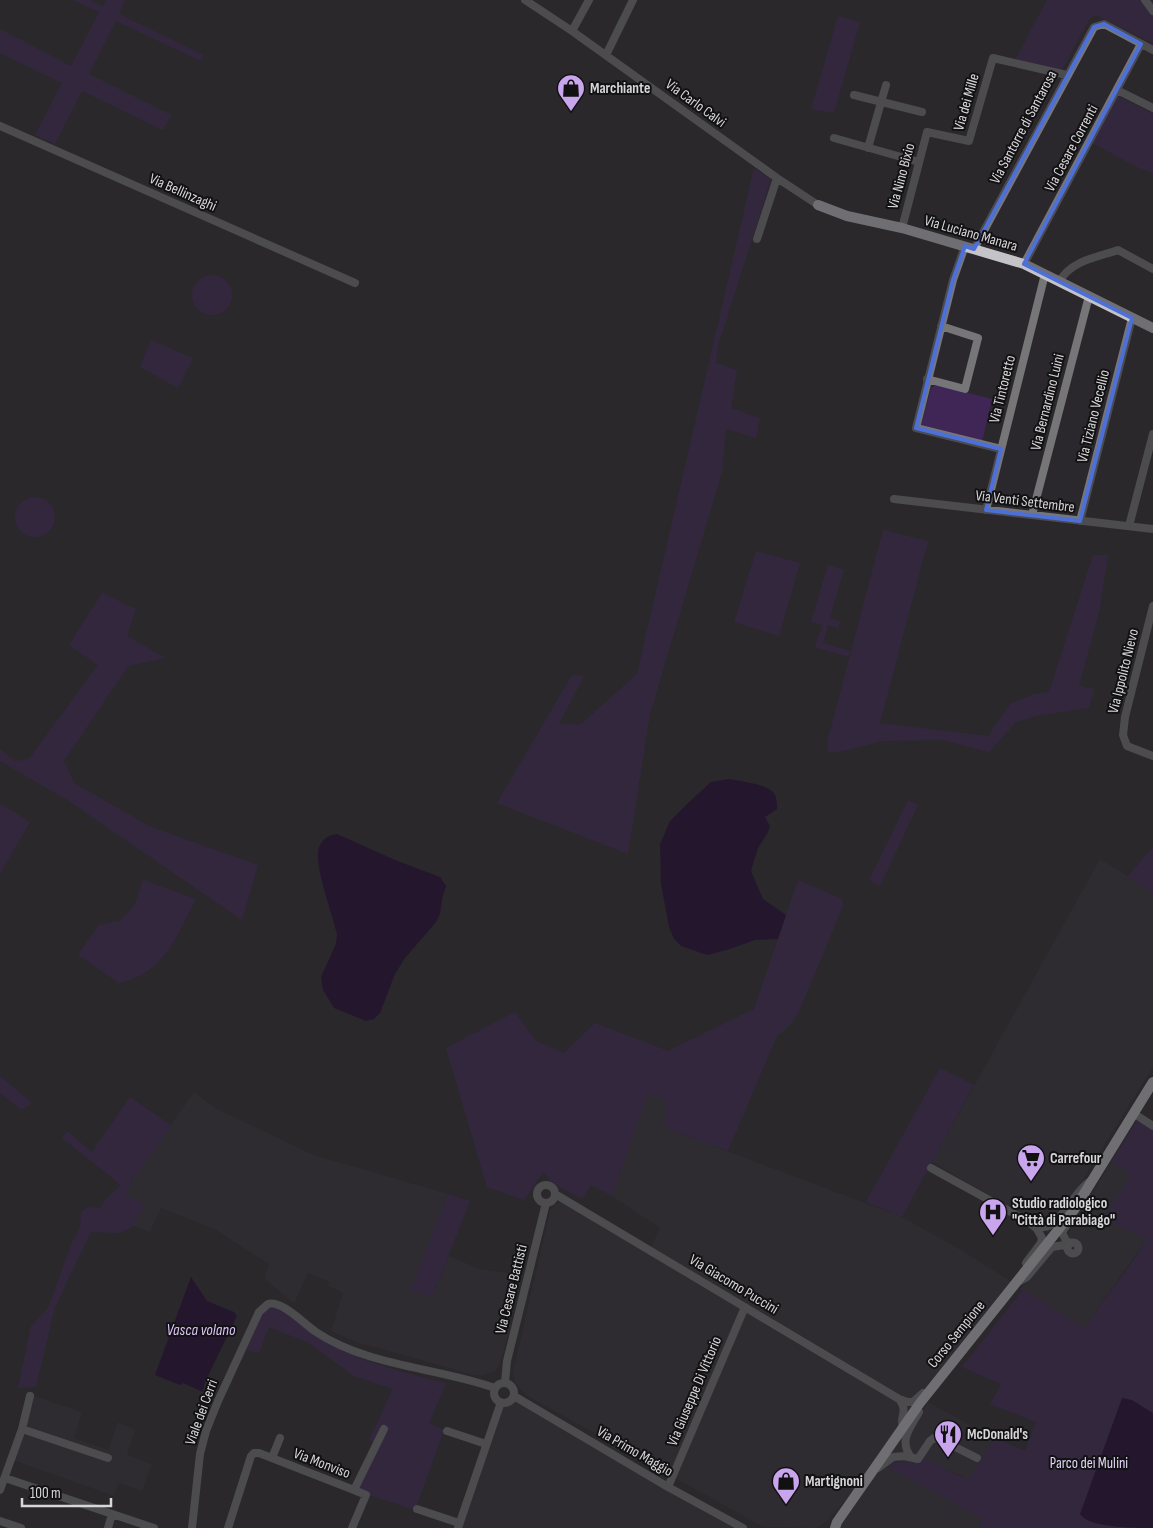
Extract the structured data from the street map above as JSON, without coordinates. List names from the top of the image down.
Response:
{
  "streets": {
    "main road": ["Via Luciano Manara", "Corso Sempione"],
    "street": [
      "Via dei Mille",
      "Via Carlo Calvi",
      "Via Santorre di Santarosa",
      "Via Cesare Correnti",
      "Via Nino Bixio",
      "Via Bellinzaghi",
      "Via Tintoretto",
      "Via Bernardino Luini",
      "Via Tiziano Vecellio",
      "Via Venti Settembre",
      "Via Ippolito Nievo",
      "Via Giacomo Puccini",
      "Via Cesare Battisti",
      "Via Giuseppe Di Vittorio",
      "Viale dei Cerri",
      "Via Primo Maggio",
      "Via Monviso"
    ]
  },
  "crossings": [
    ["Via dei Mille", "Via Santorre di Santarosa"],
    ["Via dei Mille", "Via Nino Bixio"],
    ["Via Carlo Calvi", "Via Luciano Manara"],
    ["Via Santorre di Santarosa", "Via Cesare Correnti"],
    ["Via Santorre di Santarosa", "Via Luciano Manara"],
    ["Via Santorre di Santarosa", "Via Tintoretto"],
    ["Via Cesare Correnti", "Via Luciano Manara"],
    ["Via Nino Bixio", "Via Luciano Manara"],
    ["Via Luciano Manara", "Via Tintoretto"],
    ["Via Luciano Manara", "Via Bernardino Luini"],
    ["Via Luciano Manara", "Via Tiziano Vecellio"],
    ["Via Tintoretto", "Via Venti Settembre"],
    ["Via Bernardino Luini", "Via Venti Settembre"],
    ["Via Tiziano Vecellio", "Via Venti Settembre"],
    ["Via Giacomo Puccini", "Via Cesare Battisti"],
    ["Via Giacomo Puccini", "Via Giuseppe Di Vittorio"],
    ["Via Cesare Battisti", "Viale dei Cerri"],
    ["Via Cesare Battisti", "Via Primo Maggio"],
    ["Via Giuseppe Di Vittorio", "Via Primo Maggio"],
    ["Viale dei Cerri", "Via Primo Maggio"]
  ],
  "water": ["Vasca volano"],
  "parks": ["Parco dei Mulini"],
  "places": {
    "shop": ["Marchiante", "Martignoni"],
    "supermarket": ["Carrefour"],
    "hospital": ["Studio radiologico \"Città di Parabiago\""],
    "restaurant": ["McDonald's"]
  },
  "scale_bar": "100 m"
}
